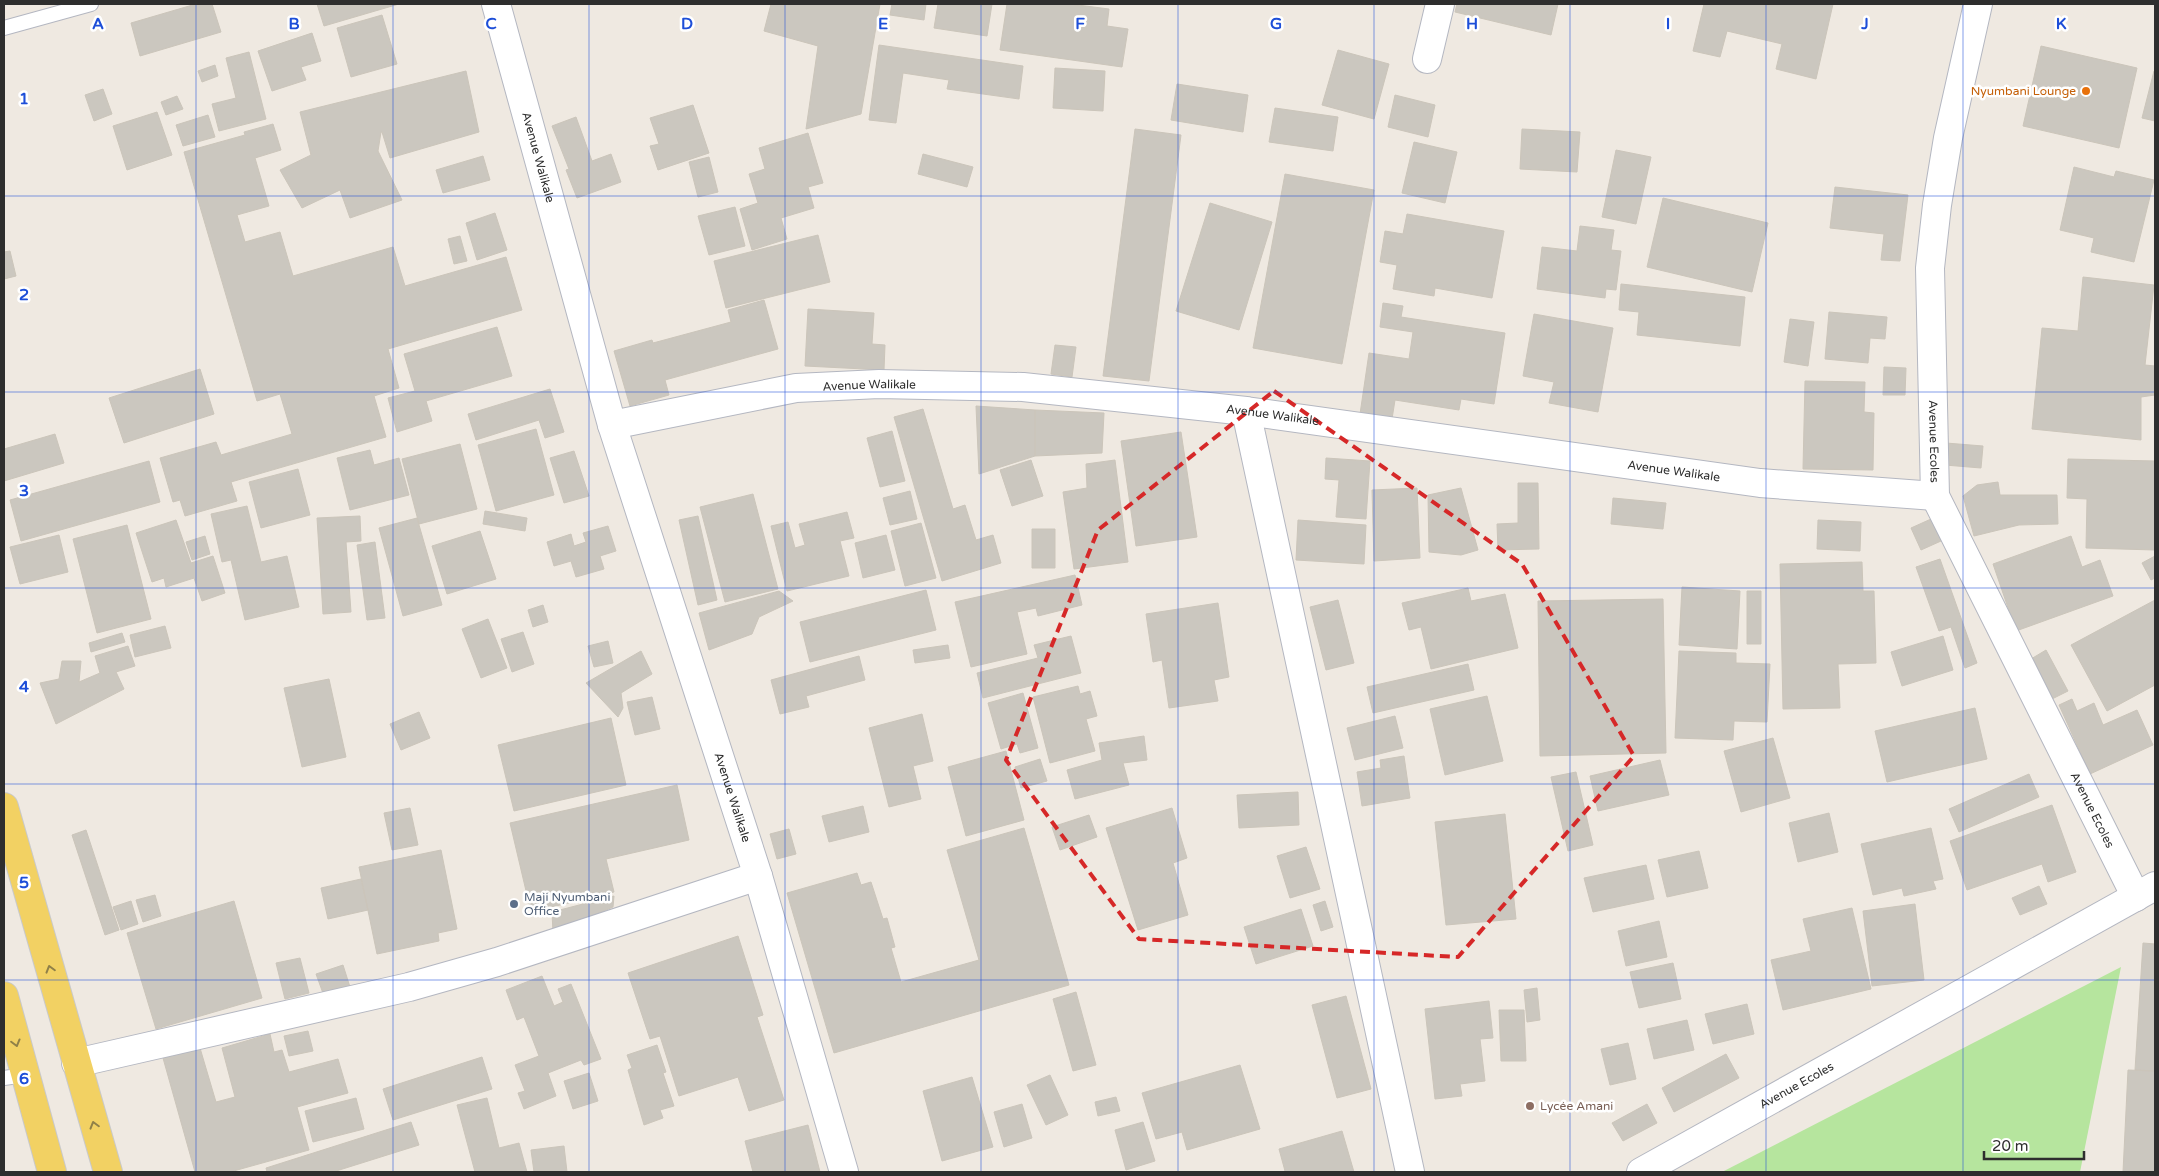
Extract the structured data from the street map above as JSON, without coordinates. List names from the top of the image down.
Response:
{
  "streets": {
    "street": ["Avenue Walikale", "Avenue Ecoles"]
  },
  "crossings": [
    ["Avenue Walikale", "Avenue Ecoles"]
  ],
  "places": ["Nyumbani Lounge", "Maji Nyumbani Office", "Lycée Amani"],
  "scale_bar": "20 m",
  "grid": {
    "columns": [
      "A",
      "B",
      "C",
      "D",
      "E",
      "F",
      "G",
      "H",
      "I",
      "J",
      "K"
    ],
    "rows": [
      "1",
      "2",
      "3",
      "4",
      "5",
      "6"
    ]
  }
}
